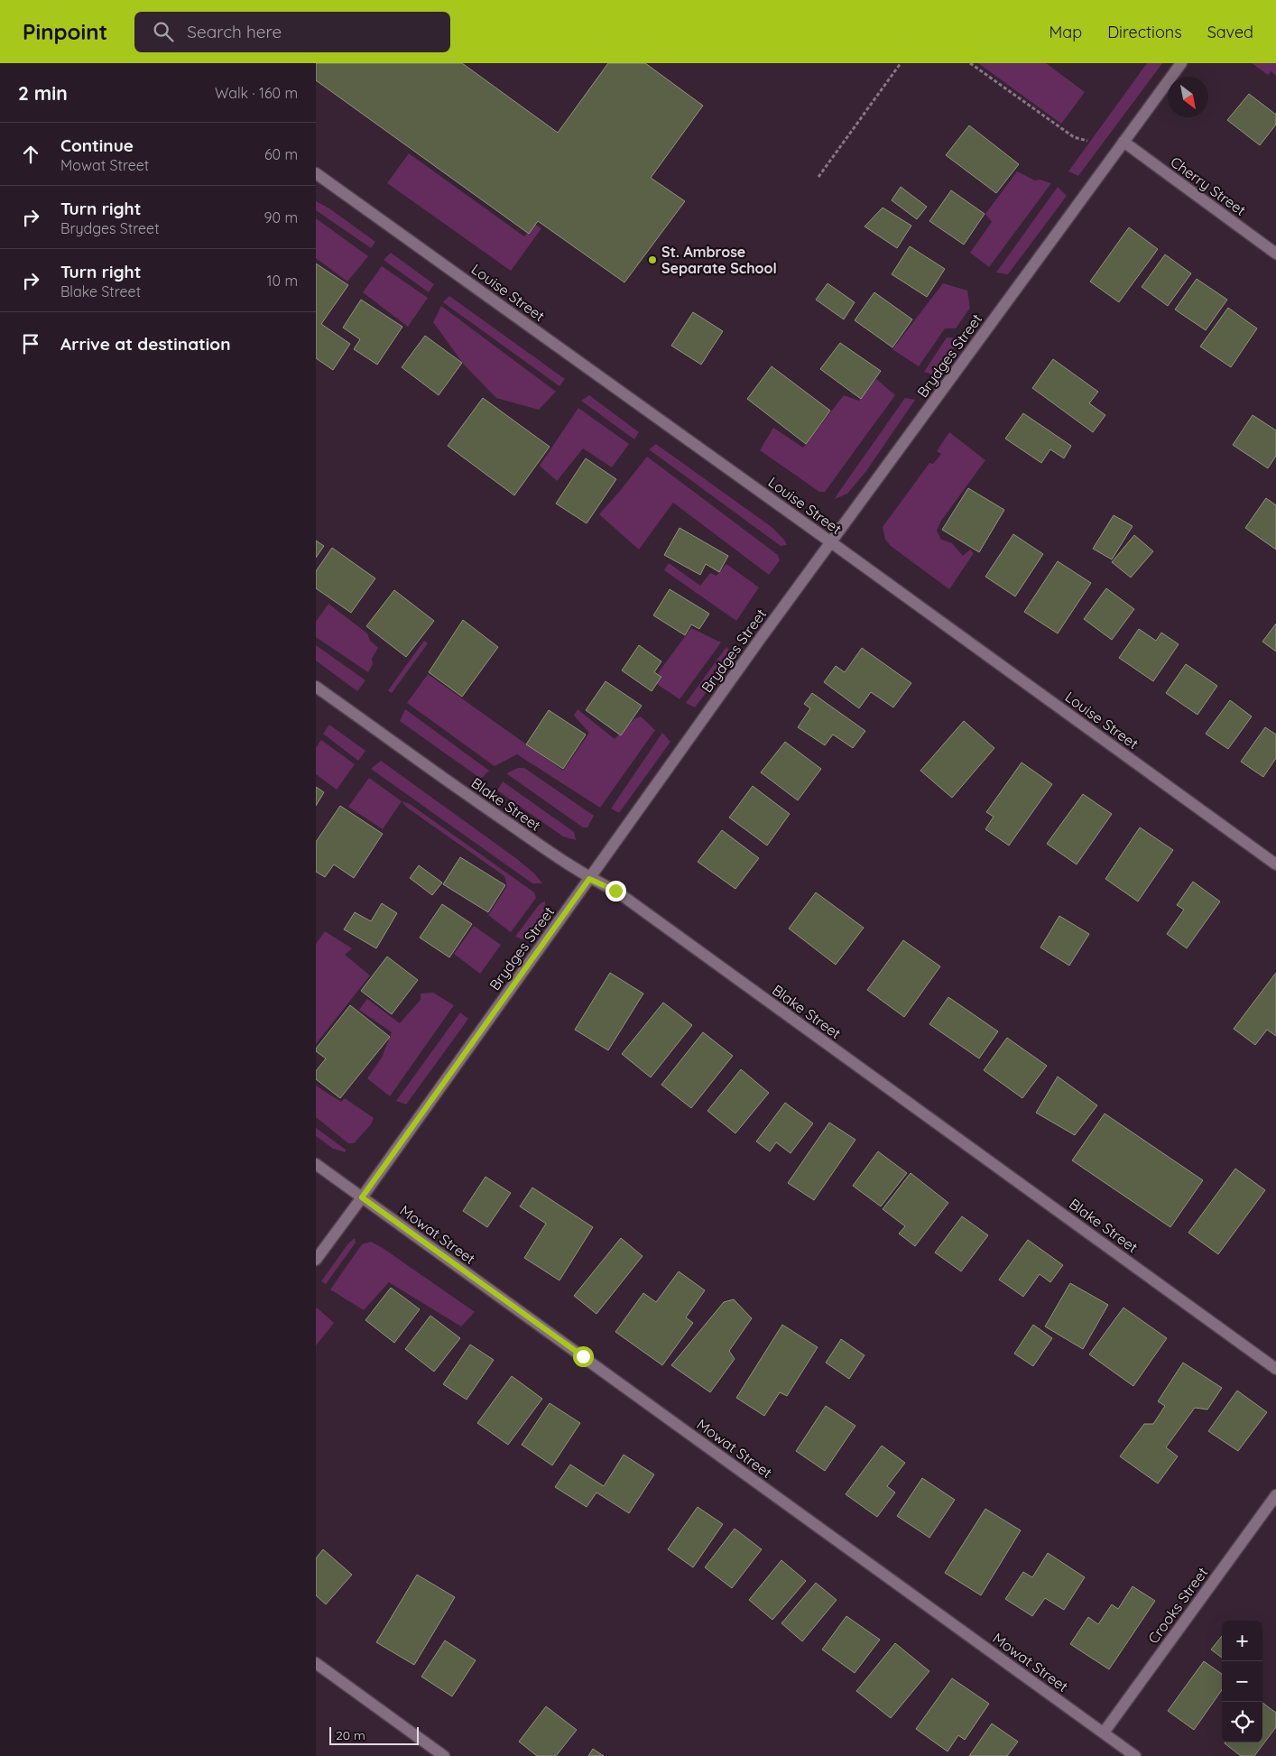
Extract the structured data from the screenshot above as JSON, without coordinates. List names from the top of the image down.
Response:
{
  "streets": {
    "street": [
      "Cherry Street",
      "Louise Street",
      "Brydges Street",
      "Blake Street",
      "Mowat Street",
      "Crooks Street"
    ]
  },
  "crossings": [
    ["Cherry Street", "Brydges Street"],
    ["Louise Street", "Brydges Street"],
    ["Brydges Street", "Blake Street"],
    ["Brydges Street", "Mowat Street"],
    ["Mowat Street", "Crooks Street"]
  ],
  "places": ["St. Ambrose Separate School"],
  "scale_bar": "20 m",
  "north": "bottom right",
  "page": {
    "header": "Pinpoint",
    "search": "Search here",
    "nav": ["Map", "Directions", "Saved"],
    "heading": ["2 min", "Walk · 160 m"],
    "list": [
      ["Continue", "Mowat Street", "60 m"],
      ["Turn right", "Brydges Street", "90 m"],
      ["Turn right", "Blake Street", "10 m"],
      "Arrive at destination"
    ],
    "map_buttons": ["+", "−"],
    "scale": "20 m"
  }
}
